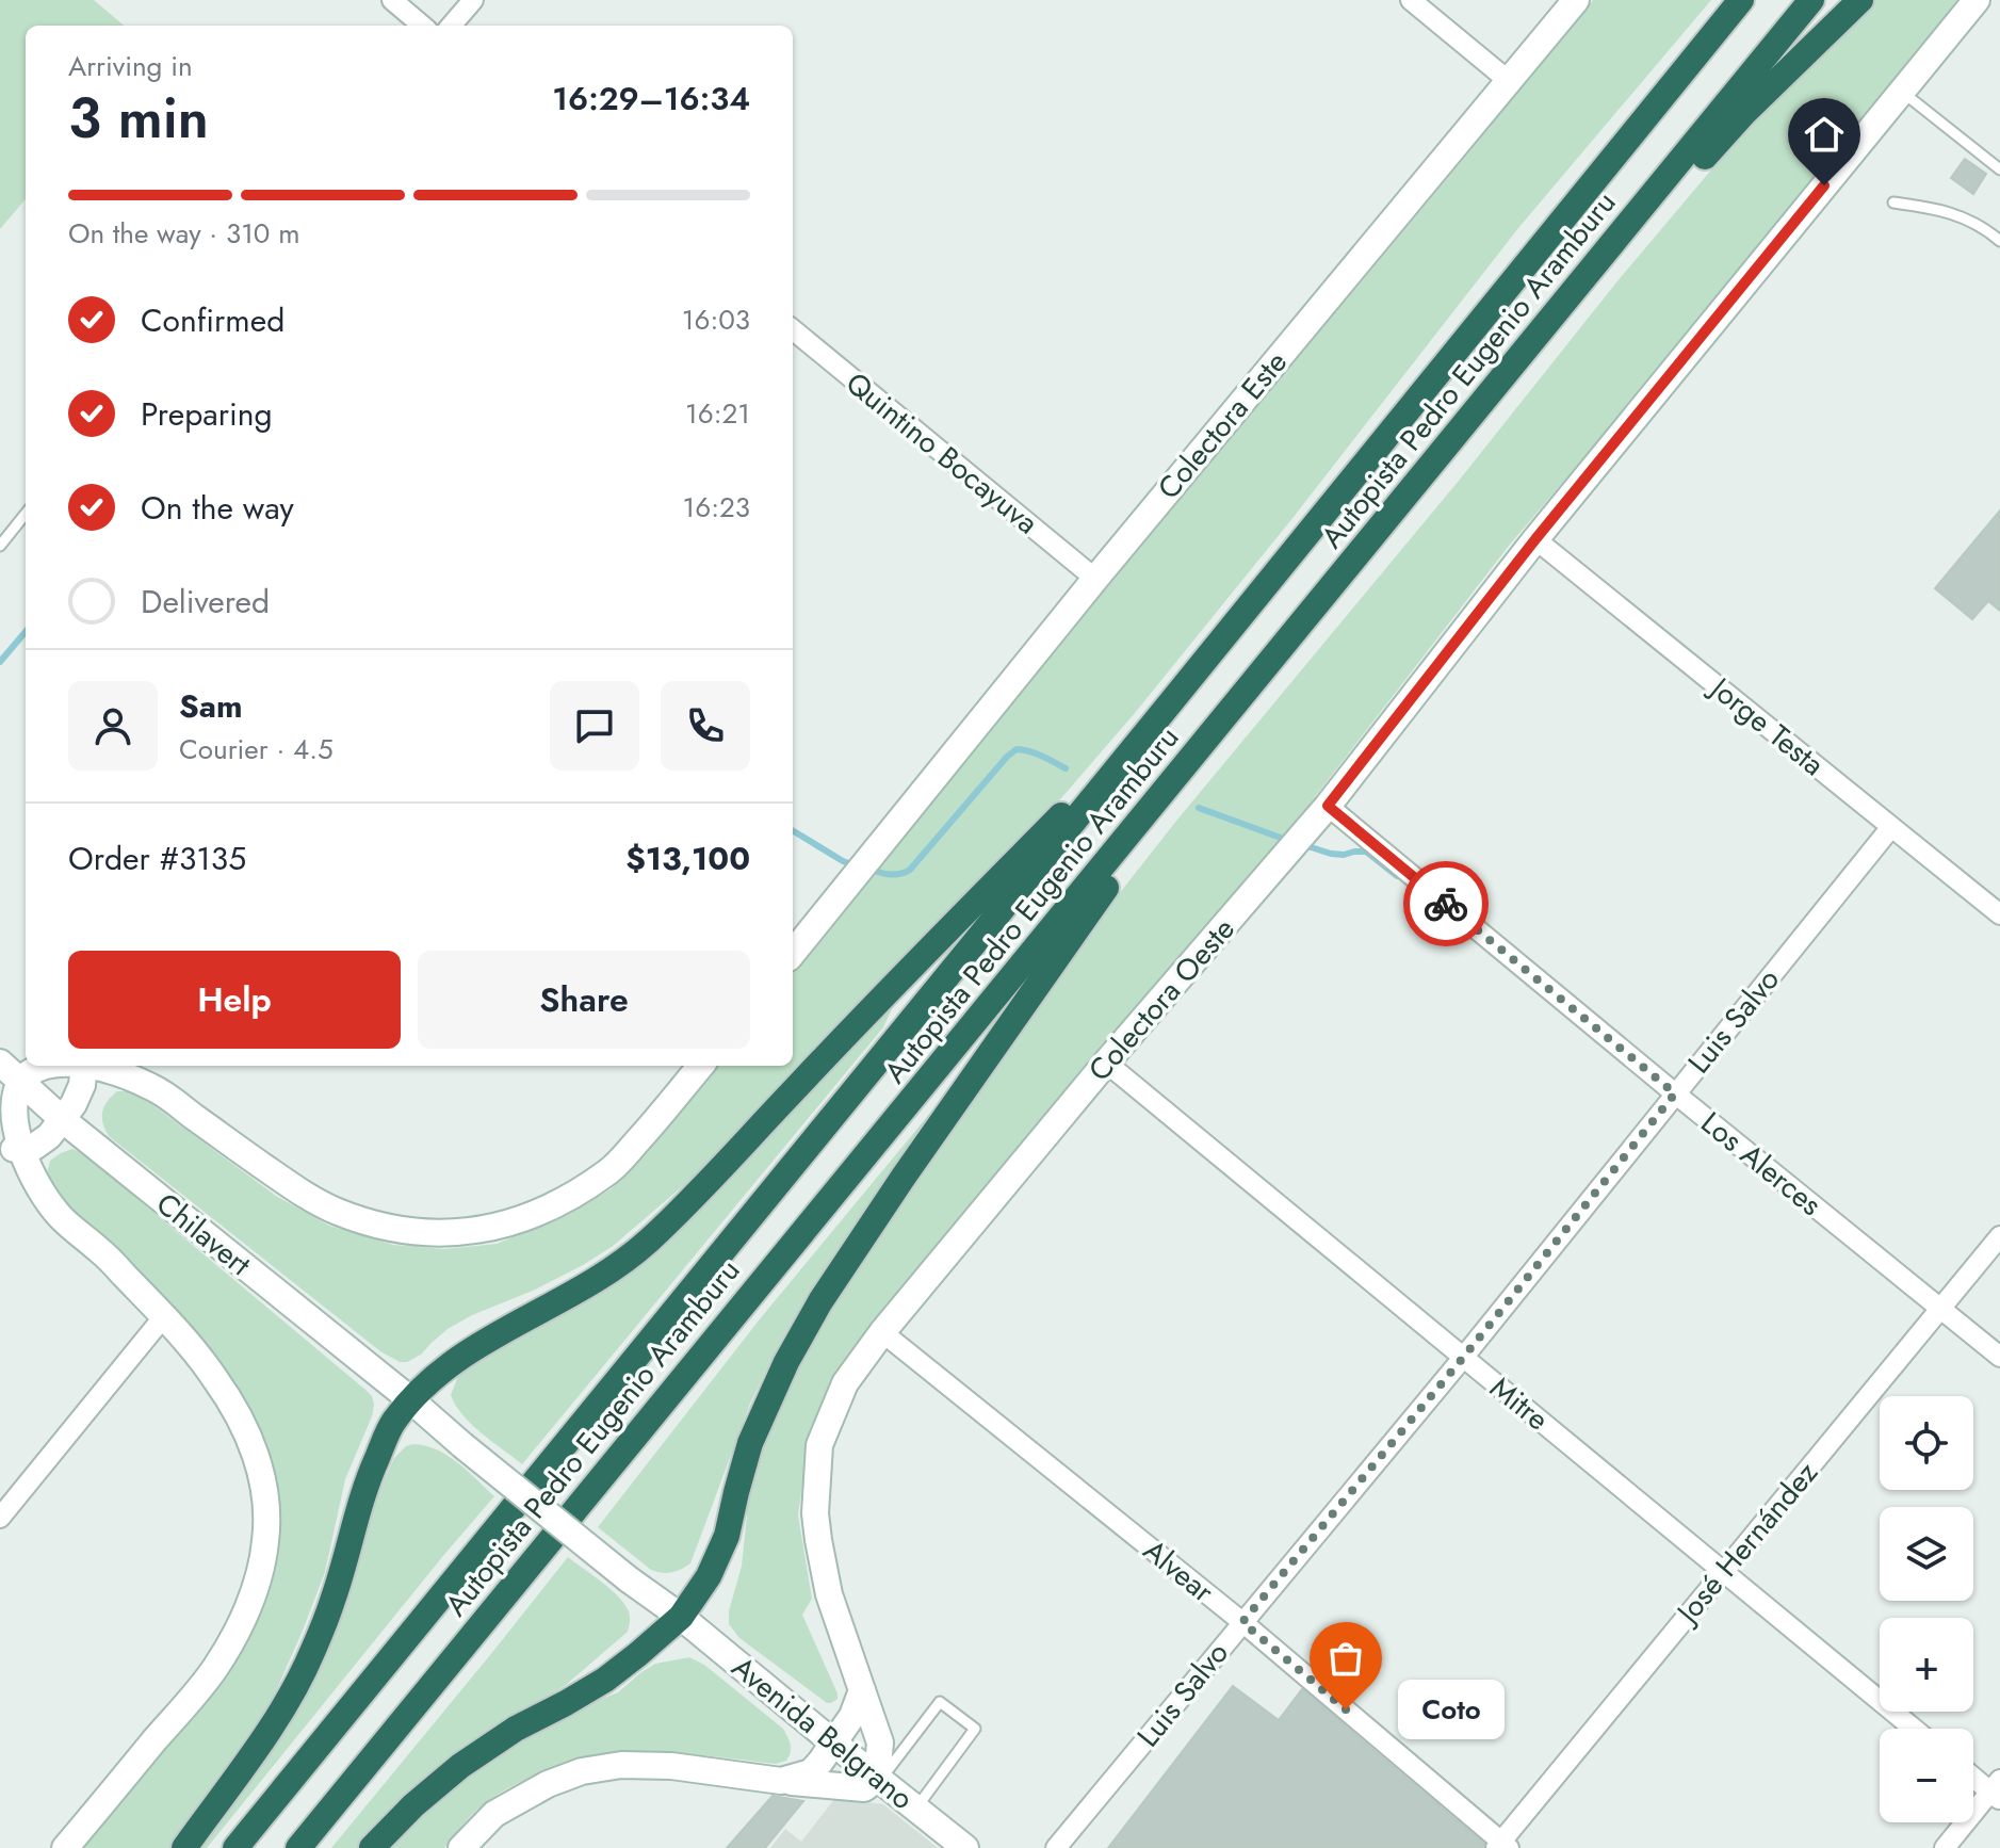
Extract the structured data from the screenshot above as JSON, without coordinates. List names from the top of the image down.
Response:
{
  "streets": {
    "highway": ["Autopista Pedro Eugenio Aramburu"],
    "street": [
      "Colectora Este",
      "Quintino Bocayuva",
      "Jorge Testa",
      "Colectora Oeste",
      "Luis Salvo",
      "Los Alerces",
      "Chilavert",
      "Mitre",
      "José Hernández",
      "Alvear",
      "Avenida Belgrano"
    ]
  },
  "crossings": [
    ["Colectora Este", "Quintino Bocayuva"],
    ["Jorge Testa", "Colectora Oeste"],
    ["Jorge Testa", "Luis Salvo"],
    ["Colectora Oeste", "Los Alerces"],
    ["Colectora Oeste", "Mitre"],
    ["Colectora Oeste", "Alvear"],
    ["Colectora Oeste", "Avenida Belgrano"],
    ["Luis Salvo", "Los Alerces"],
    ["Luis Salvo", "Mitre"],
    ["Luis Salvo", "Alvear"],
    ["Los Alerces", "José Hernández"],
    ["Chilavert", "Avenida Belgrano"],
    ["Mitre", "José Hernández"],
    ["José Hernández", "Alvear"]
  ],
  "places": ["Coto"],
  "page": {
    "heading": ["3 min", "Arriving in", "16:29–16:34"],
    "panel": [
      "Sam",
      "Courier · 4.5",
      "Order #3135",
      "$13,100"
    ],
    "bar": "On the way · 310 m",
    "list": [
      ["Confirmed", "16:03"],
      ["Preparing", "16:21"],
      ["On the way", "16:23"],
      "Delivered"
    ],
    "buttons": ["Help", "Share"],
    "map_buttons": ["+", "−"],
    "bubble": "Coto"
  }
}
